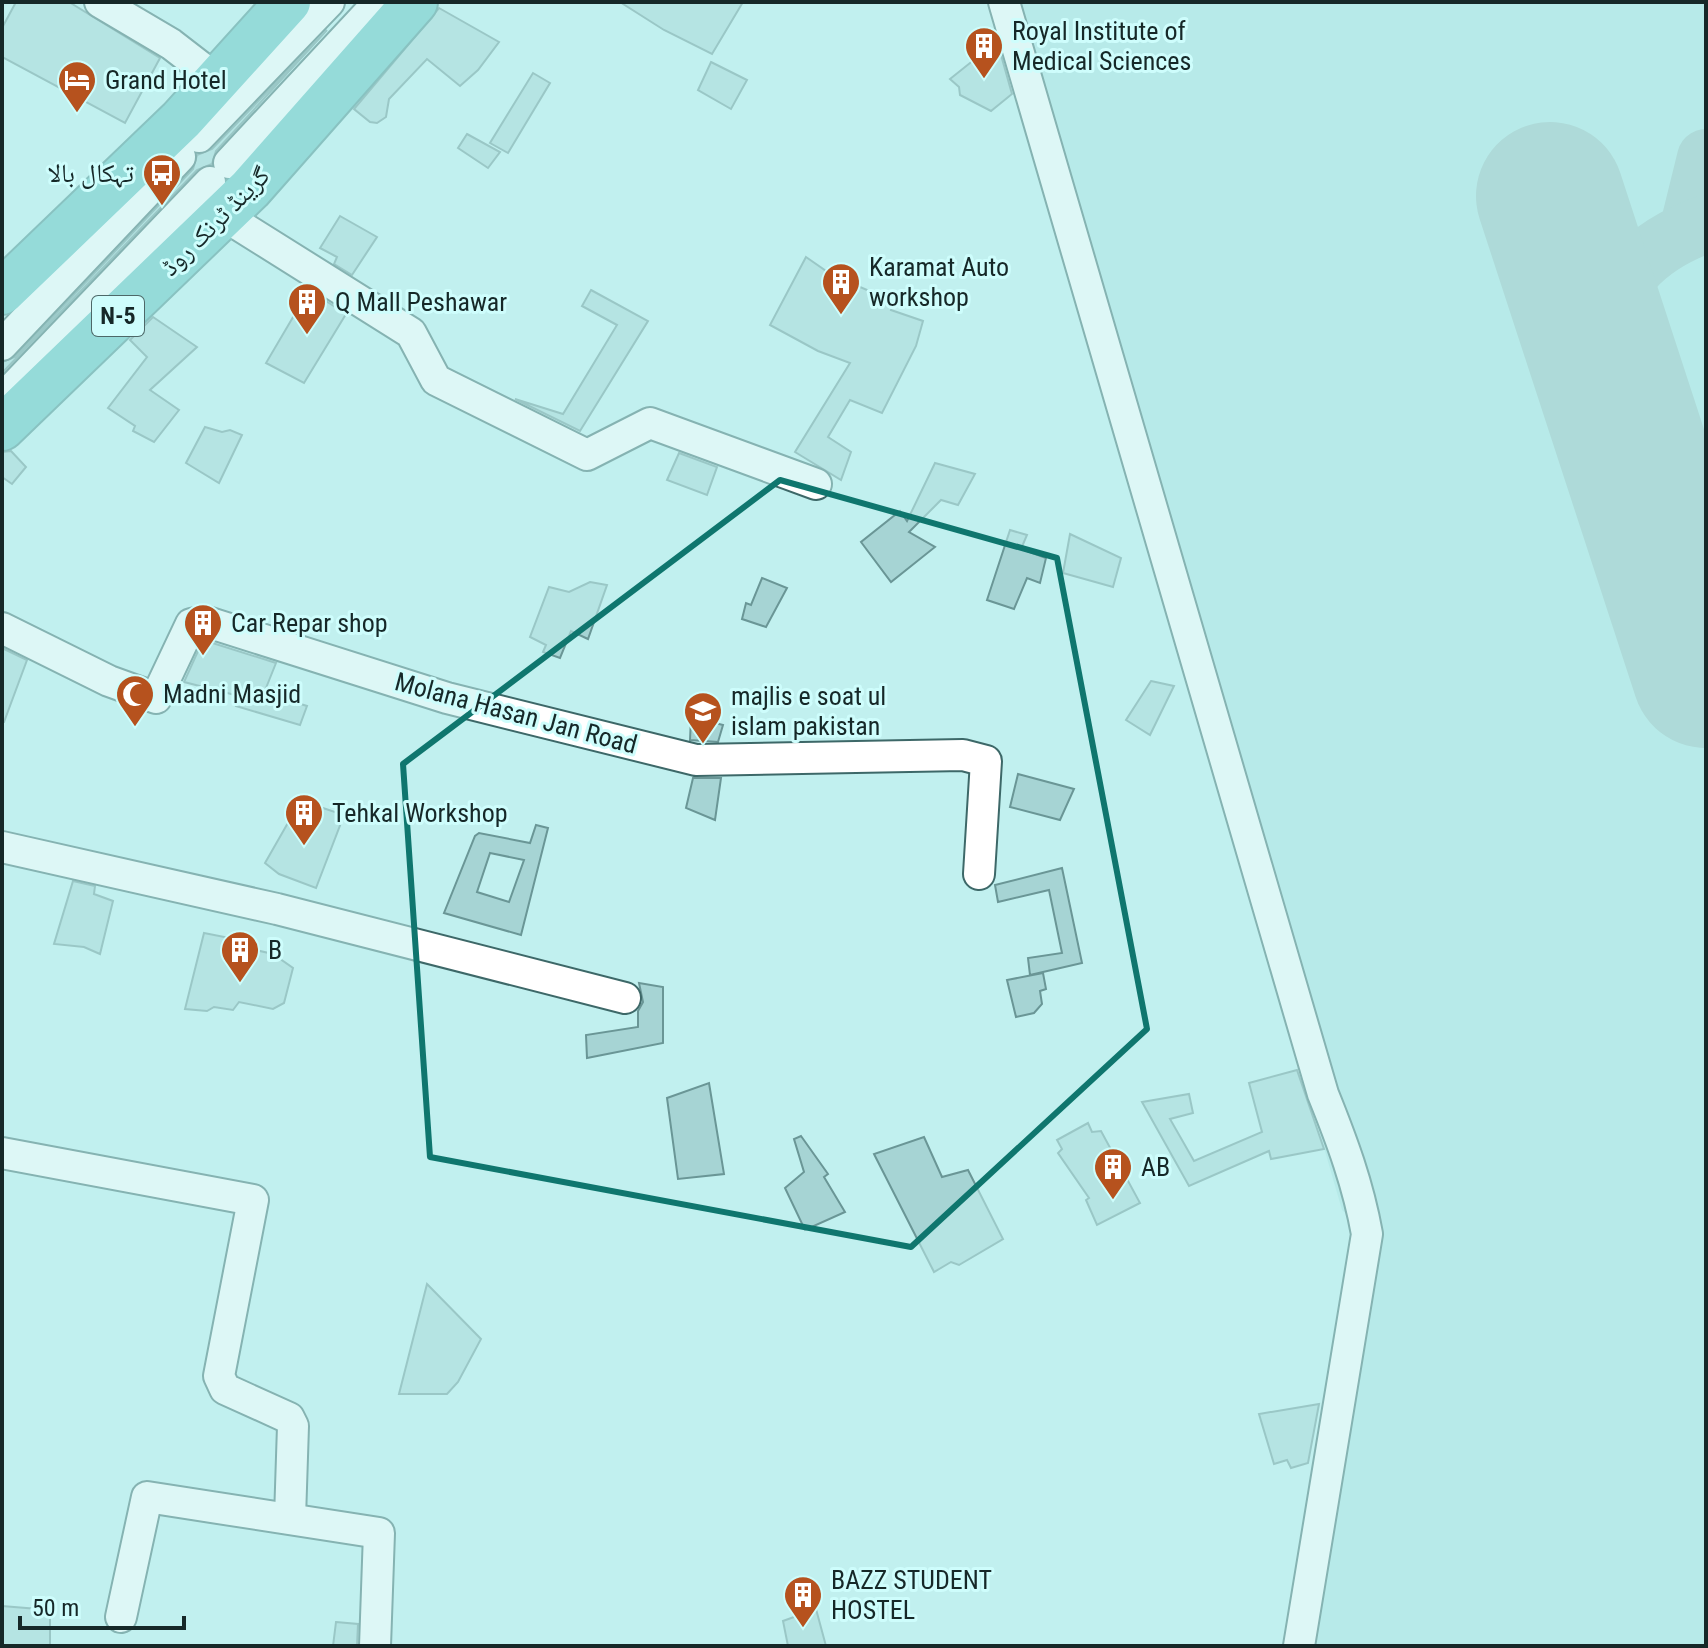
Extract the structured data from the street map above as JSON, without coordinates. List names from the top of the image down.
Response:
{
  "streets": {
    "highway": ["گرینڈ ٹرنک روڈ", "N-5"],
    "street": ["Molana Hasan Jan Road"]
  },
  "places": {
    "building": [
      "Royal Institute of Medical Sciences",
      "Karamat Auto workshop",
      "Q Mall Peshawar",
      "Car Repar shop",
      "Tehkal Workshop",
      "B",
      "AB",
      "BAZZ STUDENT HOSTEL"
    ],
    "hotel": ["Grand Hotel"],
    "bus stop": ["تہکال بالا"],
    "mosque": ["Madni Masjid"],
    "school or university": ["majlis e soat ul islam pakistan"]
  },
  "scale_bar": "50 m"
}
